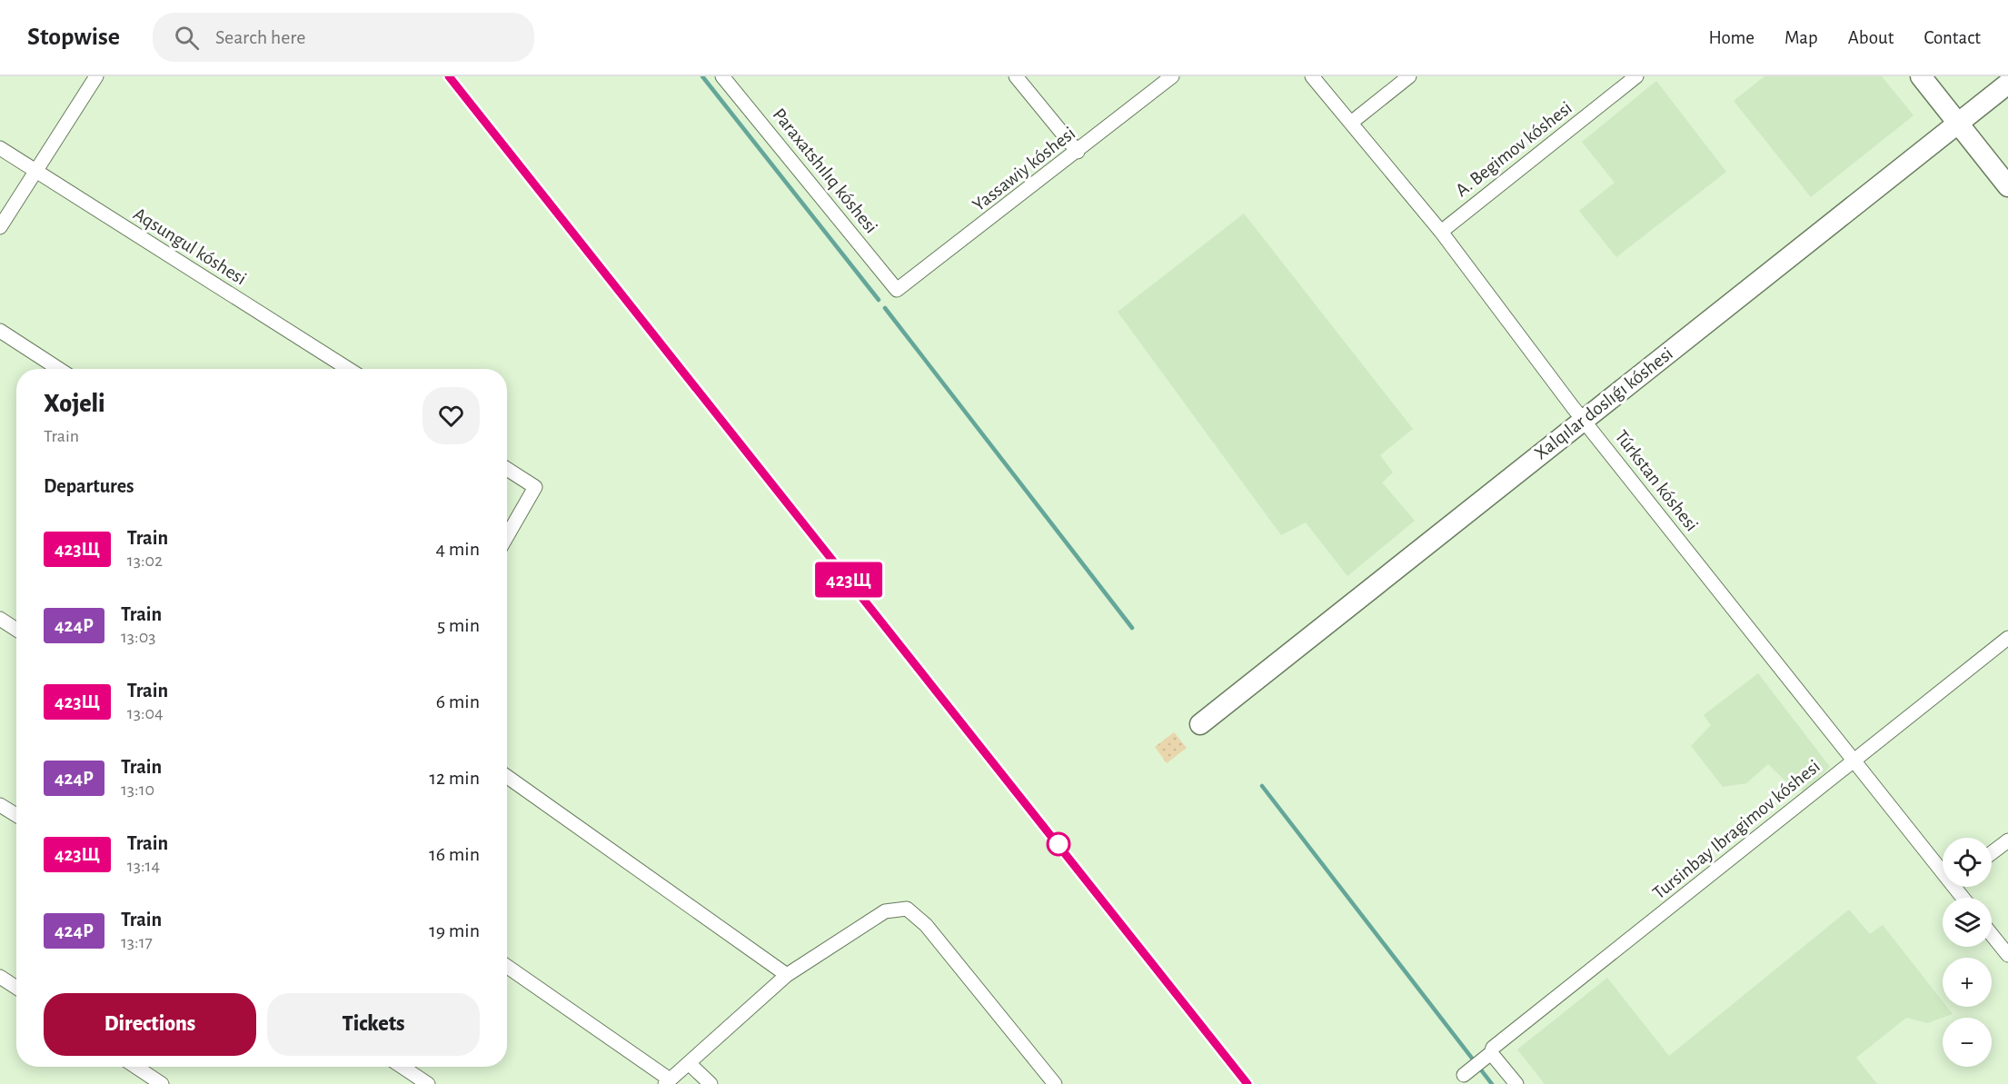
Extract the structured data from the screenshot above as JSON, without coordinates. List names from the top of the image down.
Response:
{
  "streets": {
    "street": [
      "A. Begimov kóshesi",
      "Yassawiy kóshesi",
      "Paraxatshılıq kóshesi",
      "Aqsungul kóshesi",
      "Xalqılar doslıǵı kóshesi",
      "Túrkstan kóshesi",
      "Tursinbay Ibragimov kóshesi"
    ]
  },
  "crossings": [
    ["A. Begimov kóshesi", "Túrkstan kóshesi"],
    ["Yassawiy kóshesi", "Paraxatshılıq kóshesi"],
    ["Xalqılar doslıǵı kóshesi", "Túrkstan kóshesi"],
    ["Túrkstan kóshesi", "Tursinbay Ibragimov kóshesi"]
  ],
  "page": {
    "header": "Stopwise",
    "search": "Search here",
    "nav": [
      "Home",
      "Map",
      "About",
      "Contact"
    ],
    "on_map": "423Щ",
    "heading": [
      ["Xojeli", "Train"],
      "Departures"
    ],
    "list": [
      {
        "mark": "423Щ",
        "name": "Train",
        "note": "13:02",
        "value": "4 min"
      },
      {
        "mark": "424Р",
        "name": "Train",
        "note": "13:03",
        "value": "5 min"
      },
      {
        "mark": "423Щ",
        "name": "Train",
        "note": "13:04",
        "value": "6 min"
      },
      {
        "mark": "424Р",
        "name": "Train",
        "note": "13:10",
        "value": "12 min"
      },
      {
        "mark": "423Щ",
        "name": "Train",
        "note": "13:14",
        "value": "16 min"
      },
      {
        "mark": "424Р",
        "name": "Train",
        "note": "13:17",
        "value": "19 min"
      }
    ],
    "map_buttons": ["+", "−"],
    "buttons": ["Directions", "Tickets"]
  }
}
